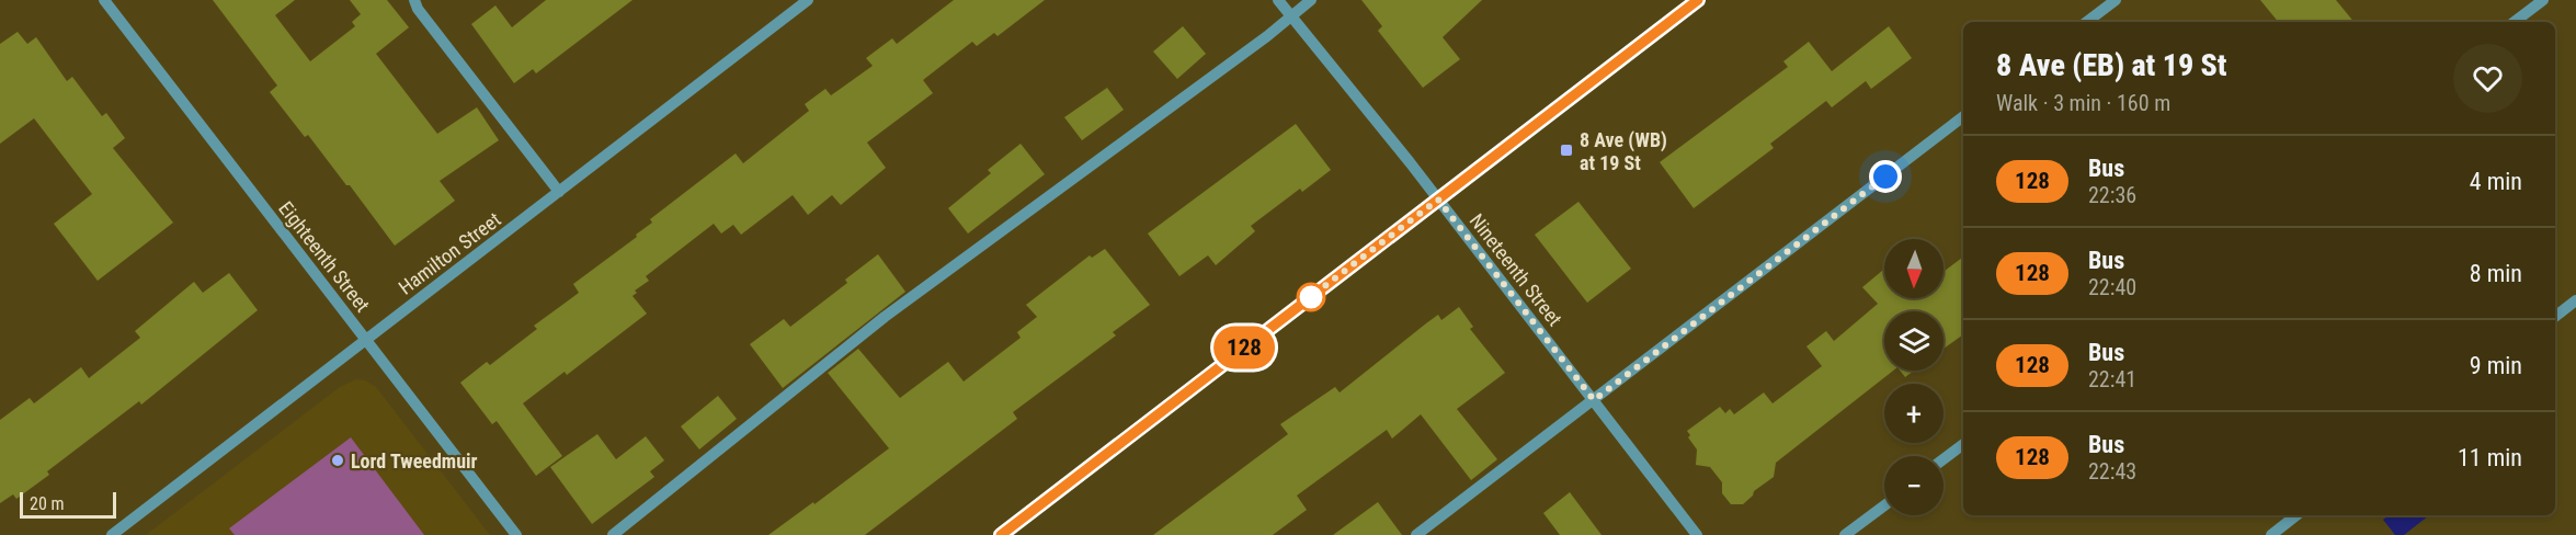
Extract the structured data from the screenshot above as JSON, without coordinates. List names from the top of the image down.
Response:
{
  "streets": {
    "street": ["Hamilton Street", "Eighteenth Street", "Nineteenth Street"]
  },
  "crossings": [
    ["Hamilton Street", "Eighteenth Street"]
  ],
  "places": {
    "transit": ["8 Ave (WB) at 19 St"],
    "other": ["Lord Tweedmuir"]
  },
  "lines": ["bus line 128"],
  "scale_bar": "20 m",
  "north": "bottom",
  "page": {
    "on_map": "128",
    "heading": ["8 Ave (EB) at 19 St", "Walk · 3 min · 160 m"],
    "list": [
      {
        "mark": "128",
        "name": "Bus",
        "note": "22:36",
        "value": "4 min"
      },
      {
        "mark": "128",
        "name": "Bus",
        "note": "22:40",
        "value": "8 min"
      },
      {
        "mark": "128",
        "name": "Bus",
        "note": "22:41",
        "value": "9 min"
      },
      {
        "mark": "128",
        "name": "Bus",
        "note": "22:43",
        "value": "11 min"
      }
    ],
    "map_buttons": ["+", "−"],
    "scale": "20 m"
  }
}
